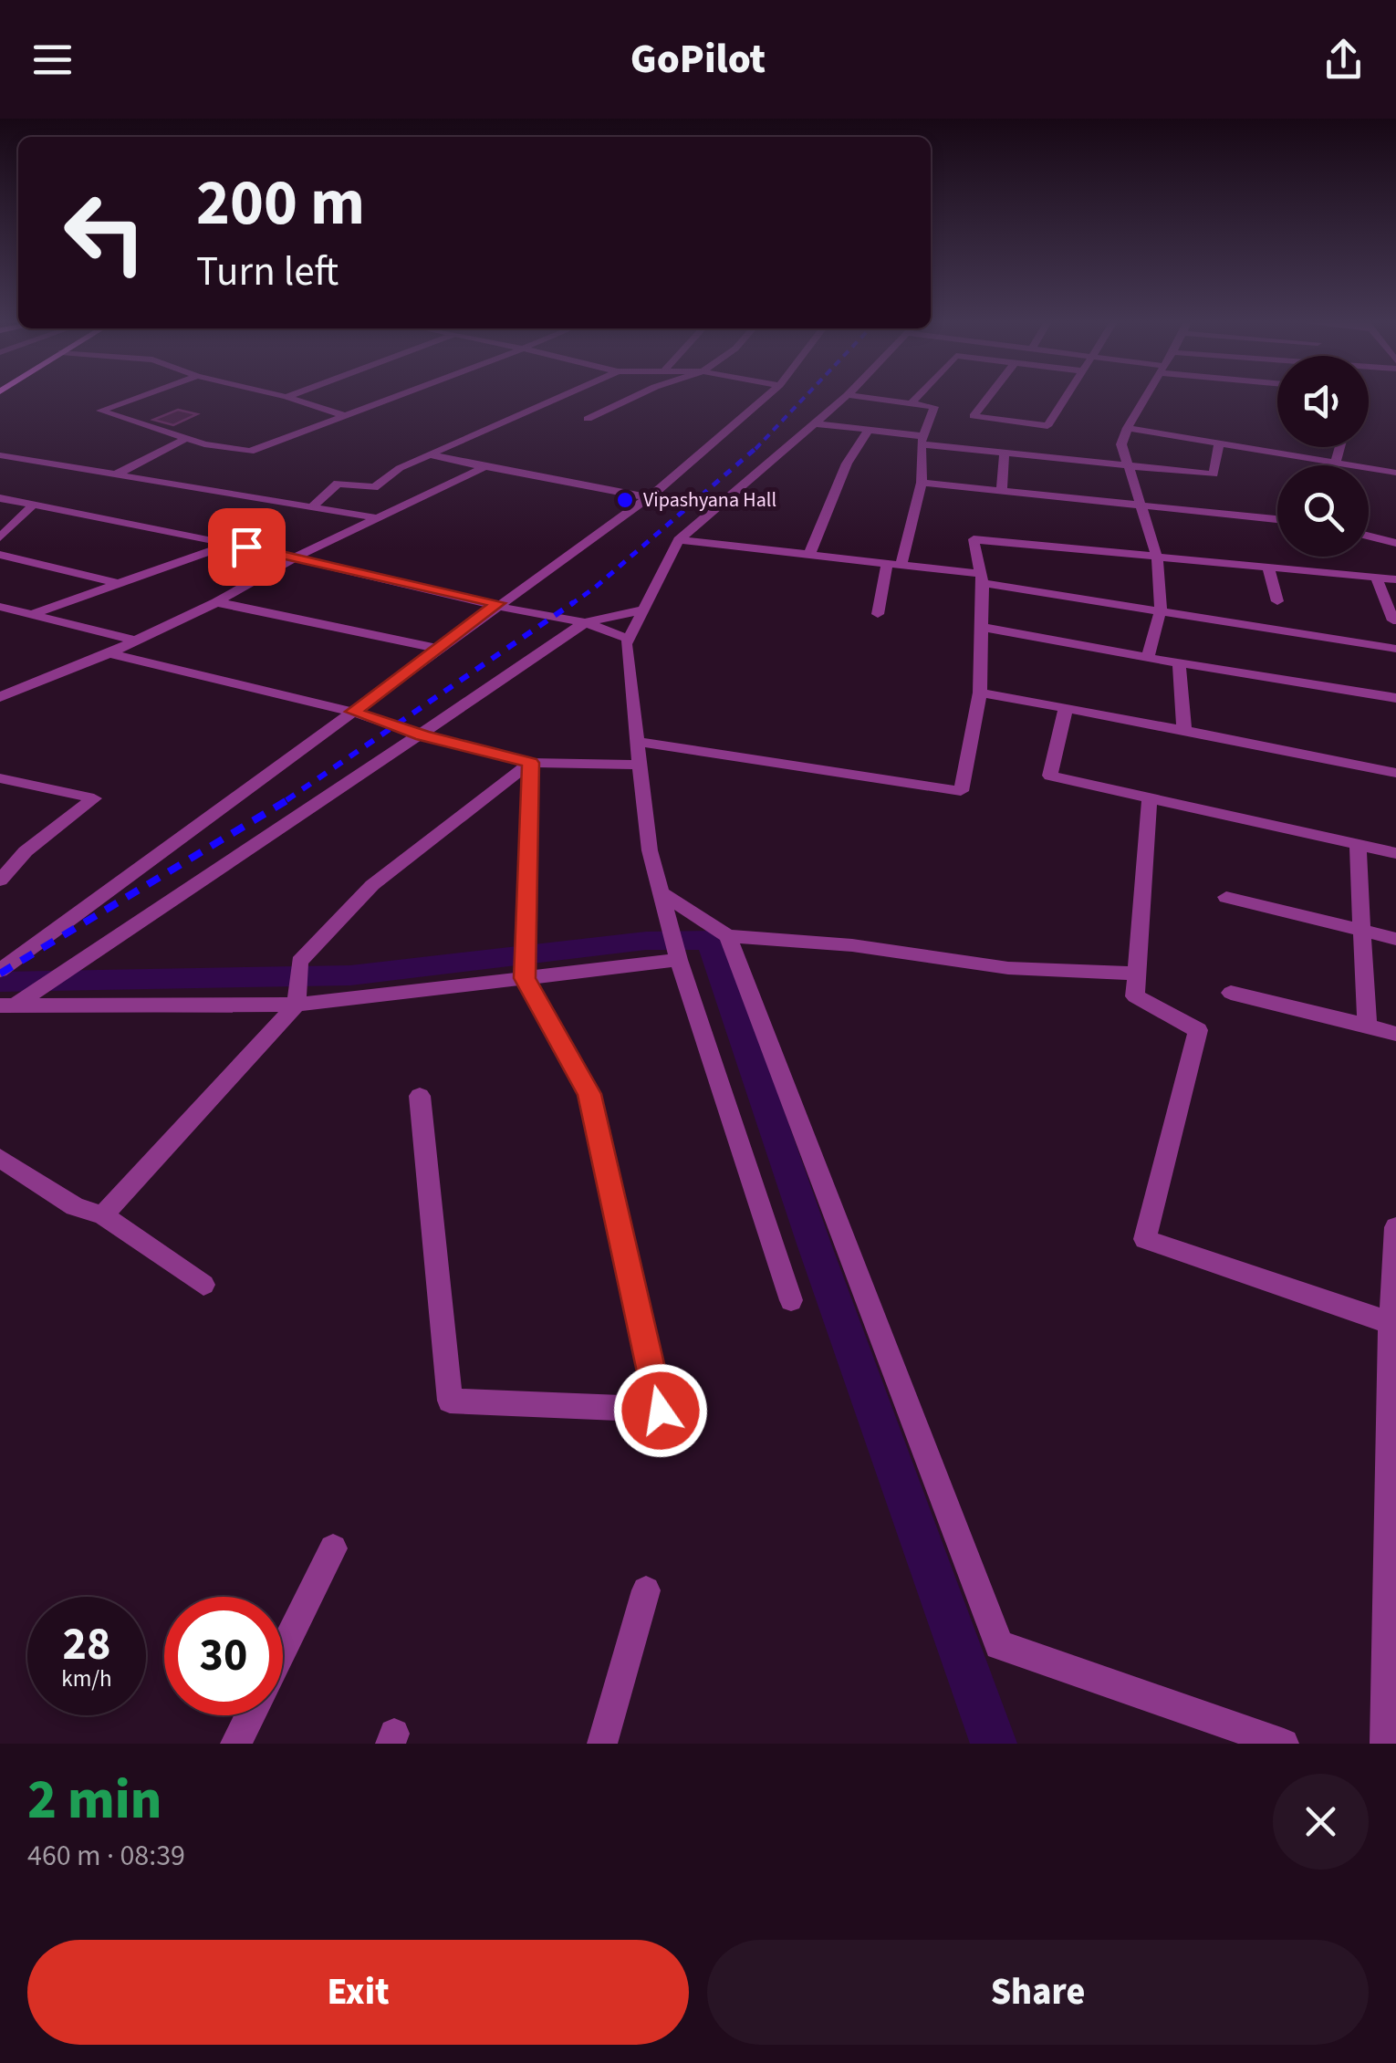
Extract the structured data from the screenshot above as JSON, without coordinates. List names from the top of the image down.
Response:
{
  "places": ["Vipashyana Hall"],
  "page": {
    "header": "GoPilot",
    "turn": ["200 m", "Turn left"],
    "speed": "28 km/h",
    "limit": "30",
    "heading": ["2 min", "460 m · 08:39"],
    "buttons": ["Exit", "Share"]
  }
}
